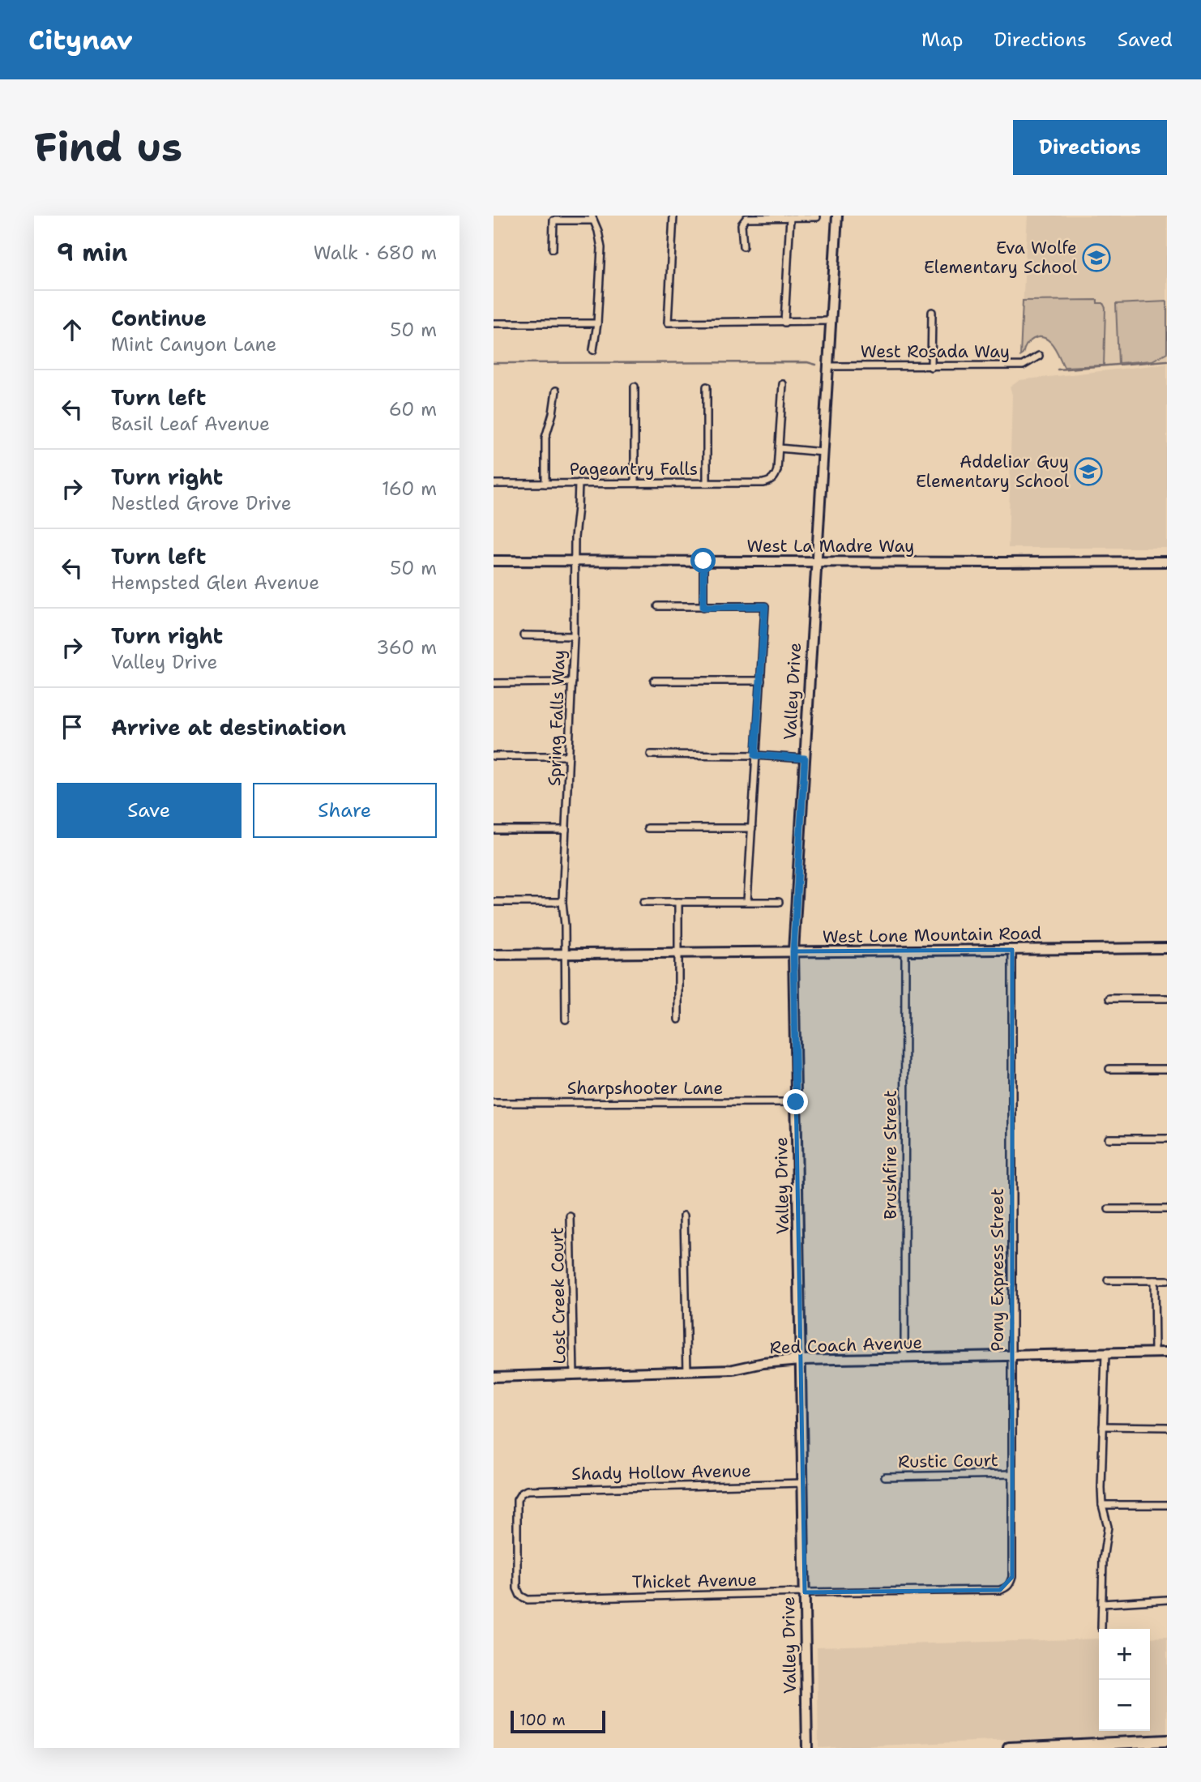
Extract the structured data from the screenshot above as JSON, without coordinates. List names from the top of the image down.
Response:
{
  "streets": {
    "street": [
      "West Rosada Way",
      "Pageantry Falls",
      "West La Madre Way",
      "Valley Drive",
      "Spring Falls Way",
      "West Lone Mountain Road",
      "Sharpshooter Lane",
      "Brushfire Street",
      "Pony Express Street",
      "Lost Creek Court",
      "Red Coach Avenue",
      "Rustic Court",
      "Shady Hollow Avenue",
      "Thicket Avenue"
    ]
  },
  "crossings": [
    ["West Rosada Way", "Valley Drive"],
    ["Pageantry Falls", "Spring Falls Way"],
    ["West La Madre Way", "Valley Drive"],
    ["West La Madre Way", "Spring Falls Way"],
    ["Valley Drive", "West Lone Mountain Road"],
    ["Valley Drive", "Sharpshooter Lane"],
    ["Valley Drive", "Red Coach Avenue"],
    ["Valley Drive", "Shady Hollow Avenue"],
    ["Valley Drive", "Thicket Avenue"],
    ["Spring Falls Way", "West Lone Mountain Road"],
    ["West Lone Mountain Road", "Brushfire Street"],
    ["West Lone Mountain Road", "Pony Express Street"],
    ["Brushfire Street", "Red Coach Avenue"],
    ["Pony Express Street", "Red Coach Avenue"],
    ["Pony Express Street", "Rustic Court"],
    ["Pony Express Street", "Thicket Avenue"],
    ["Lost Creek Court", "Red Coach Avenue"],
    ["Shady Hollow Avenue", "Thicket Avenue"]
  ],
  "places": {
    "school or university": ["Eva Wolfe Elementary School", "Addeliar Guy Elementary School"]
  },
  "scale_bar": "100 m",
  "page": {
    "header": "Citynav",
    "nav": ["Map", "Directions", "Saved"],
    "buttons": [
      "Directions",
      ["Save", "Share"]
    ],
    "title": "Find us",
    "heading": ["9 min", "Walk · 680 m"],
    "list": [
      ["Continue", "Mint Canyon Lane", "50 m"],
      ["Turn left", "Basil Leaf Avenue", "60 m"],
      ["Turn right", "Nestled Grove Drive", "160 m"],
      ["Turn left", "Hempsted Glen Avenue", "50 m"],
      ["Turn right", "Valley Drive", "360 m"],
      "Arrive at destination"
    ],
    "map_buttons": ["+", "−"],
    "scale": "100 m"
  }
}
